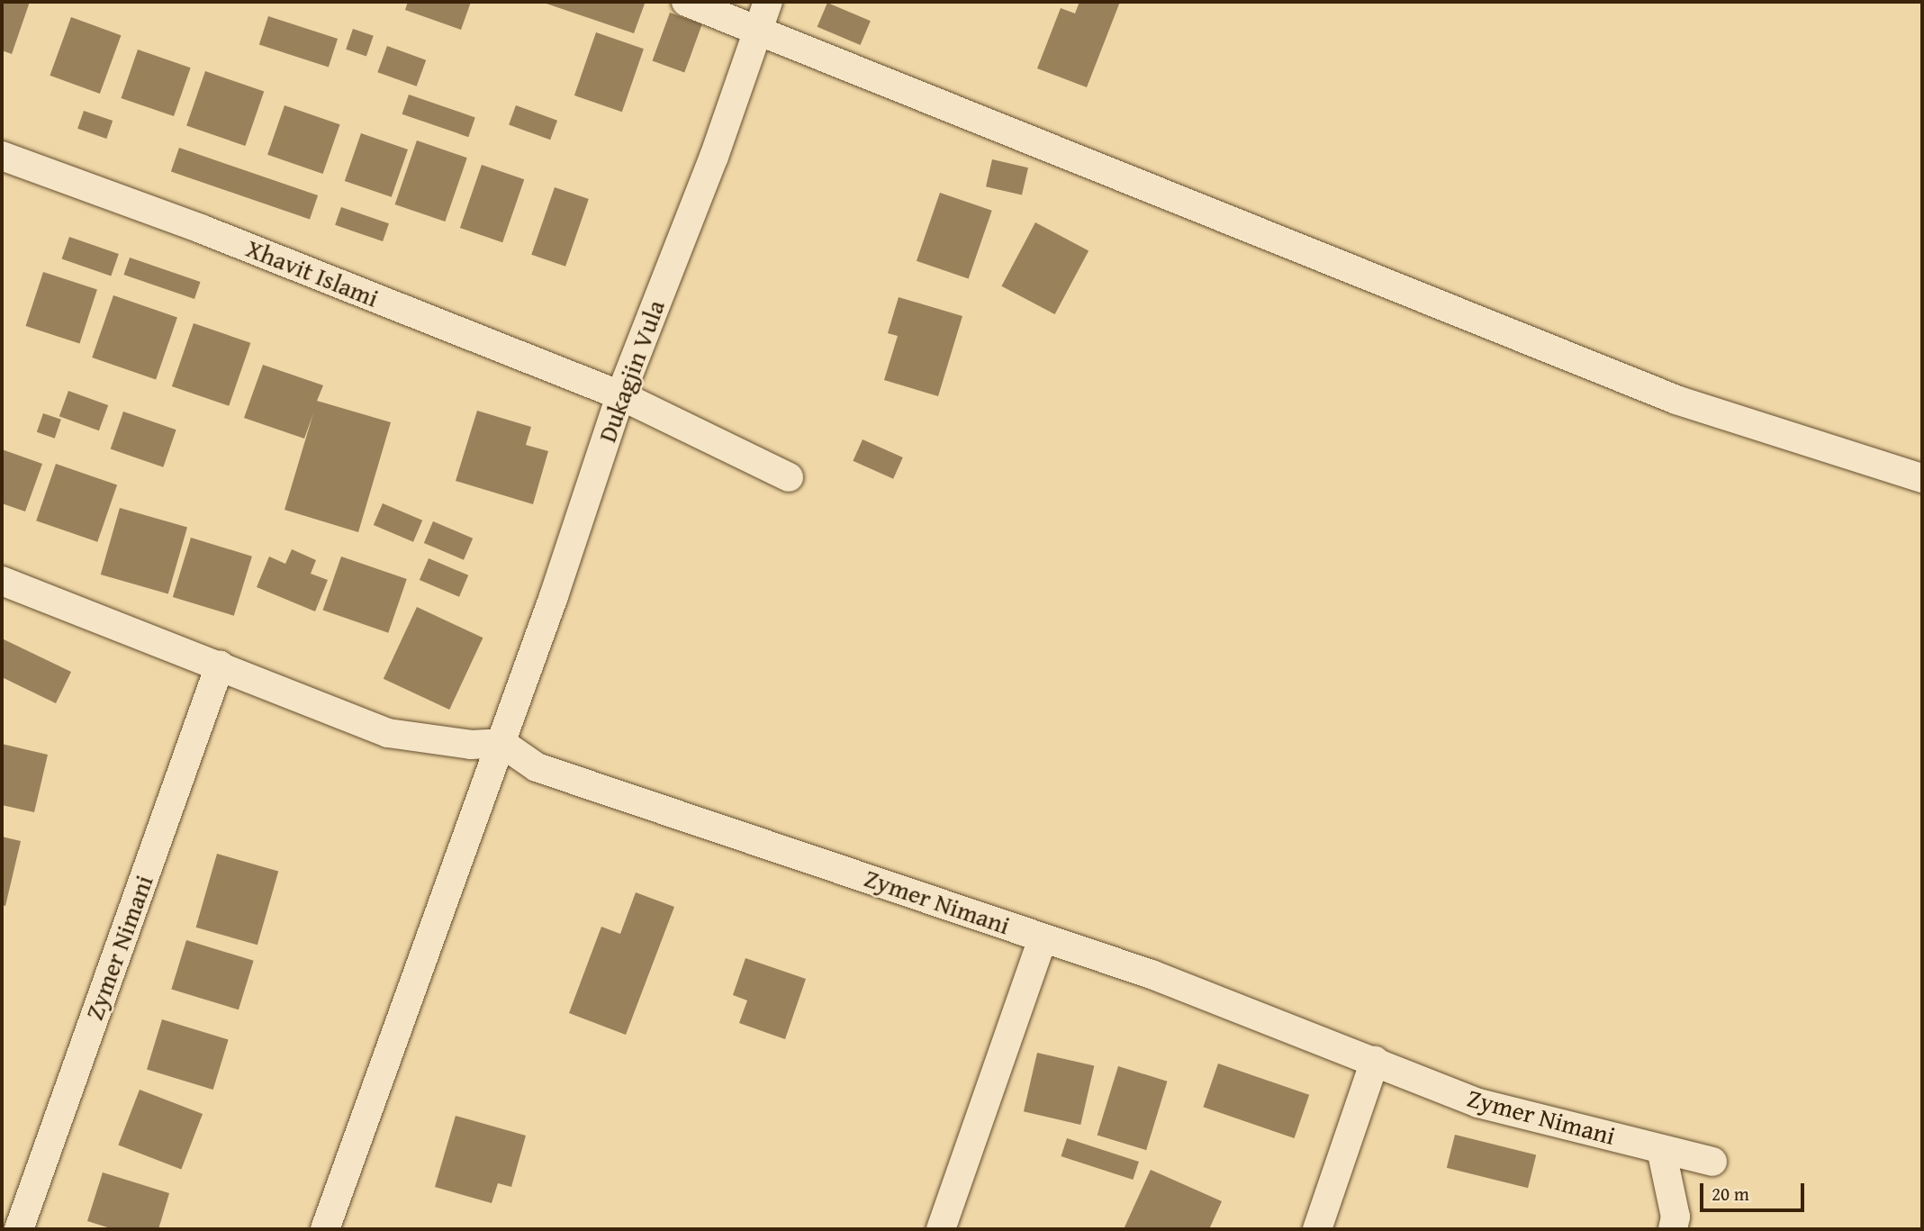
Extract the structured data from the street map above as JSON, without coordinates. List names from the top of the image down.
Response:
{
  "streets": {
    "street": ["Xhavit Islami", "Dukagjin Vula", "Zymer Nimani"]
  },
  "crossings": [
    ["Xhavit Islami", "Dukagjin Vula"],
    ["Dukagjin Vula", "Zymer Nimani"]
  ],
  "scale_bar": "20 m"
}
